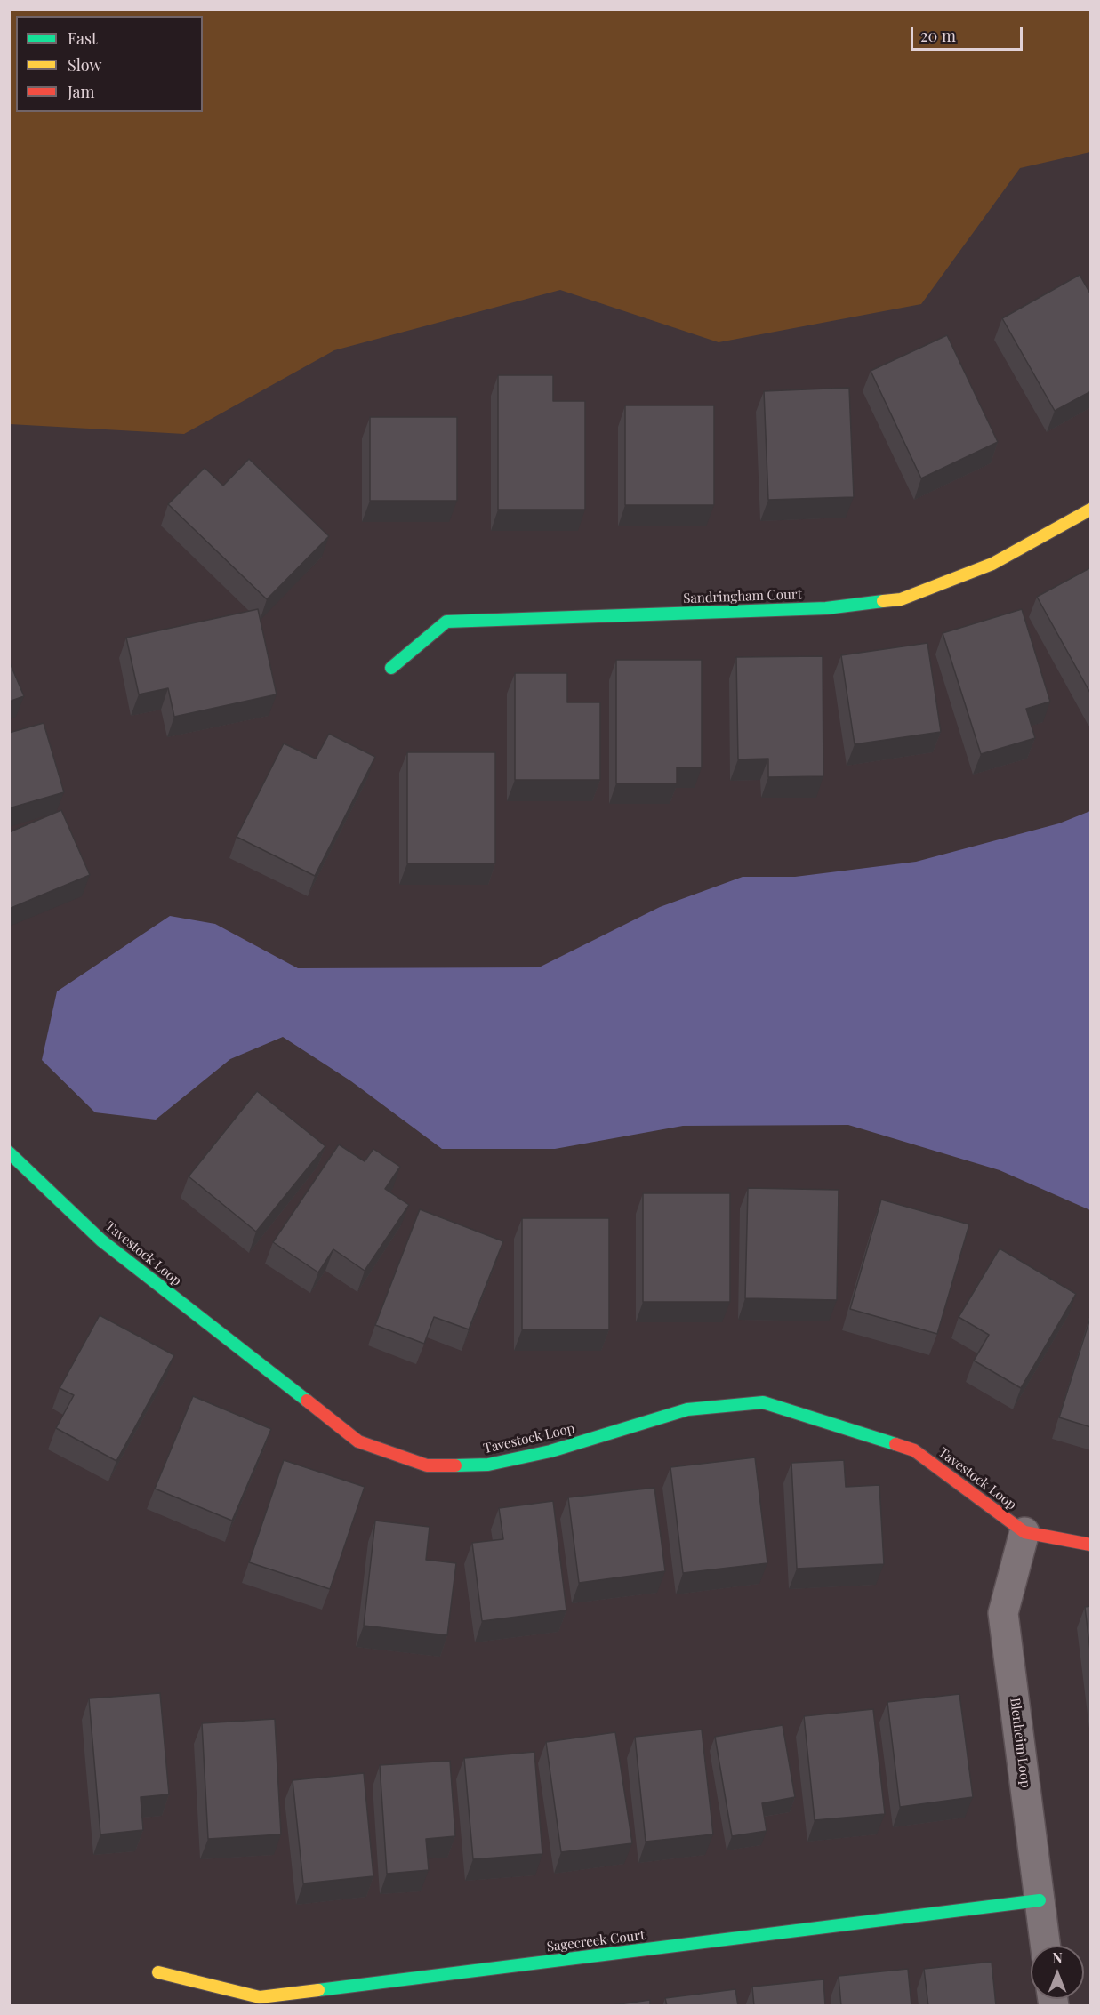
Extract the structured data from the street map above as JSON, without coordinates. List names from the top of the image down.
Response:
{
  "streets": {
    "street": [
      "Sandringham Court",
      "Tavestock Loop",
      "Blenheim Loop",
      "Sagecreek Court"
    ]
  },
  "crossings": [
    ["Tavestock Loop", "Blenheim Loop"],
    ["Blenheim Loop", "Sagecreek Court"]
  ],
  "legend": ["Fast", "Slow", "Jam"],
  "scale_bar": "20 m",
  "north": "top"
}
